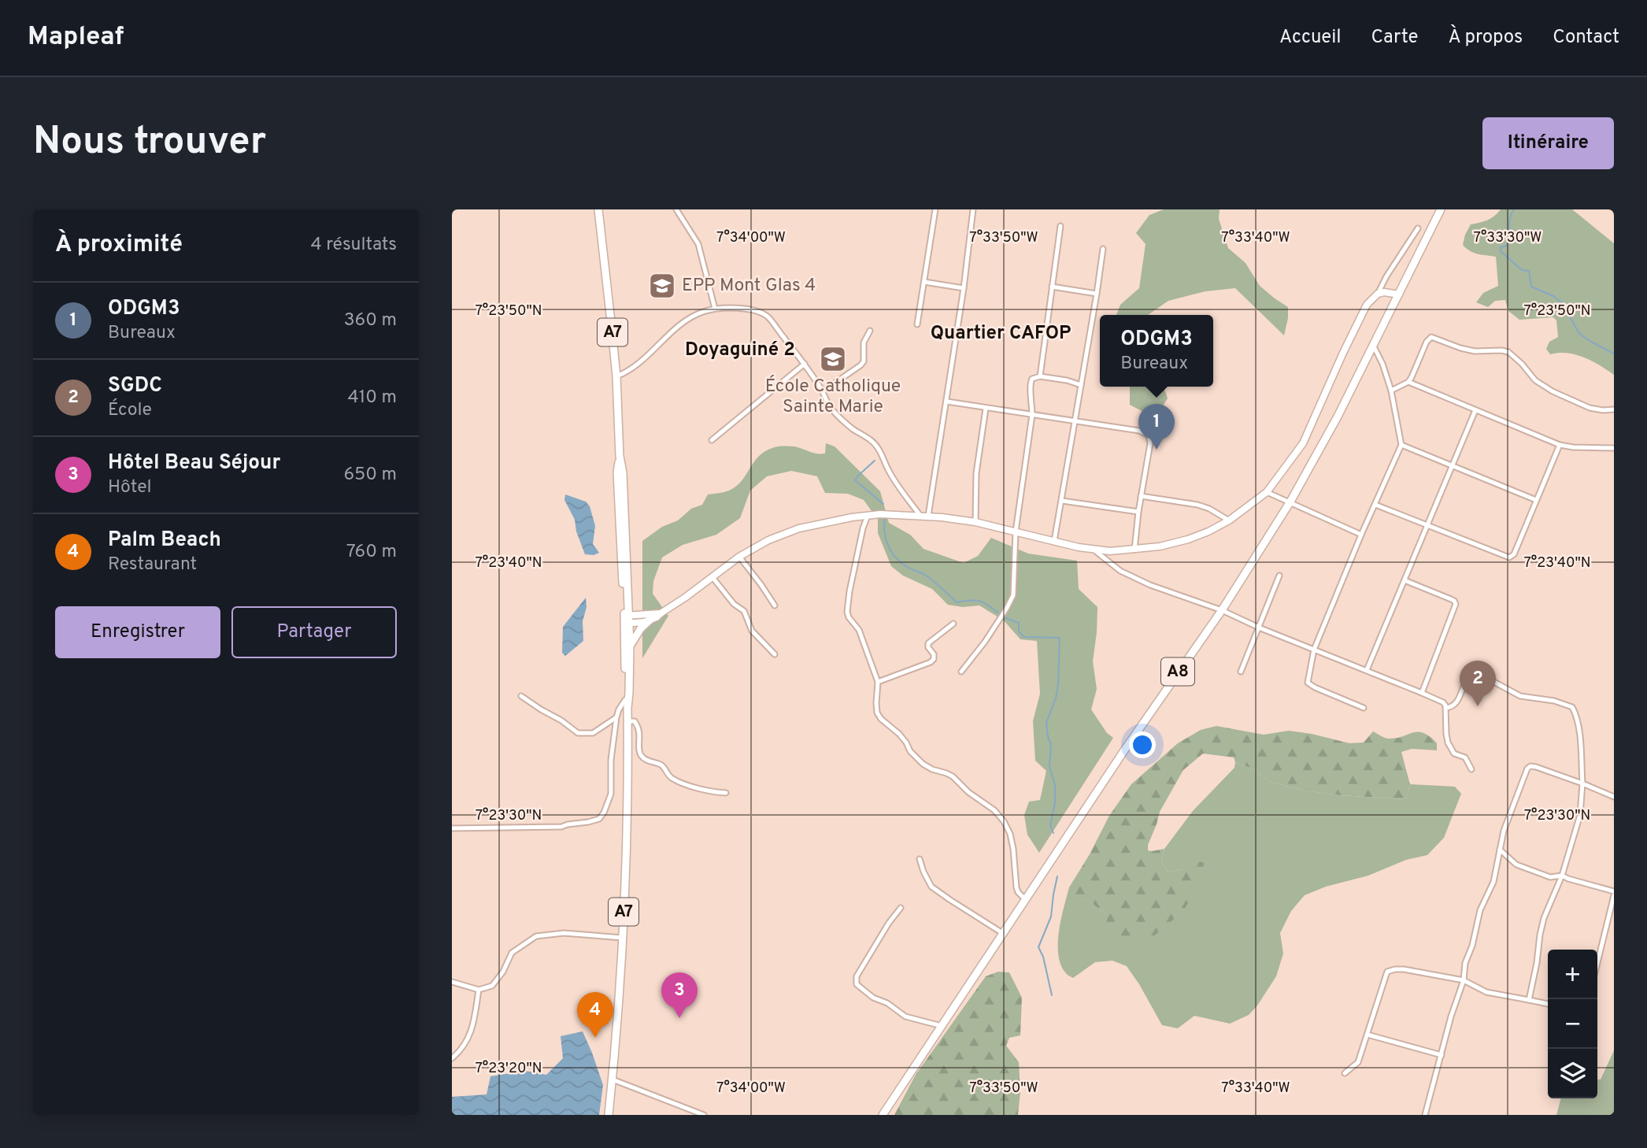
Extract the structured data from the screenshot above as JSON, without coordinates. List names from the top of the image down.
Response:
{
  "streets": {
    "main road": ["A7", "A8"]
  },
  "districts": ["Quartier CAFOP", "Doyaguiné 2"],
  "places": {
    "school or university": ["EPP Mont Glas 4", "École Catholique Sainte Marie"]
  },
  "page": {
    "header": "Mapleaf",
    "nav": [
      "Accueil",
      "Carte",
      "À propos",
      "Contact"
    ],
    "buttons": [
      "Itinéraire",
      ["Enregistrer", "Partager"]
    ],
    "title": "Nous trouver",
    "heading": ["À proximité", "4 résultats"],
    "list": [
      {
        "mark": "1",
        "name": "ODGM3",
        "note": "Bureaux",
        "value": "360 m"
      },
      {
        "mark": "2",
        "name": "SGDC",
        "note": "École",
        "value": "410 m"
      },
      {
        "mark": "3",
        "name": "Hôtel Beau Séjour",
        "note": "Hôtel",
        "value": "650 m"
      },
      {
        "mark": "4",
        "name": "Palm Beach",
        "note": "Restaurant",
        "value": "760 m"
      }
    ],
    "popup": ["ODGM3", "Bureaux"],
    "pins": [
      "1",
      "2",
      "3",
      "4"
    ],
    "map_buttons": ["+", "−"]
  },
  "coordinates": [
    "7°34'00\"W",
    "7°33'50\"W",
    "7°33'40\"W",
    "7°33'30\"W",
    "7°23'50\"N",
    "7°23'40\"N",
    "7°23'30\"N",
    "7°23'20\"N"
  ]
}
